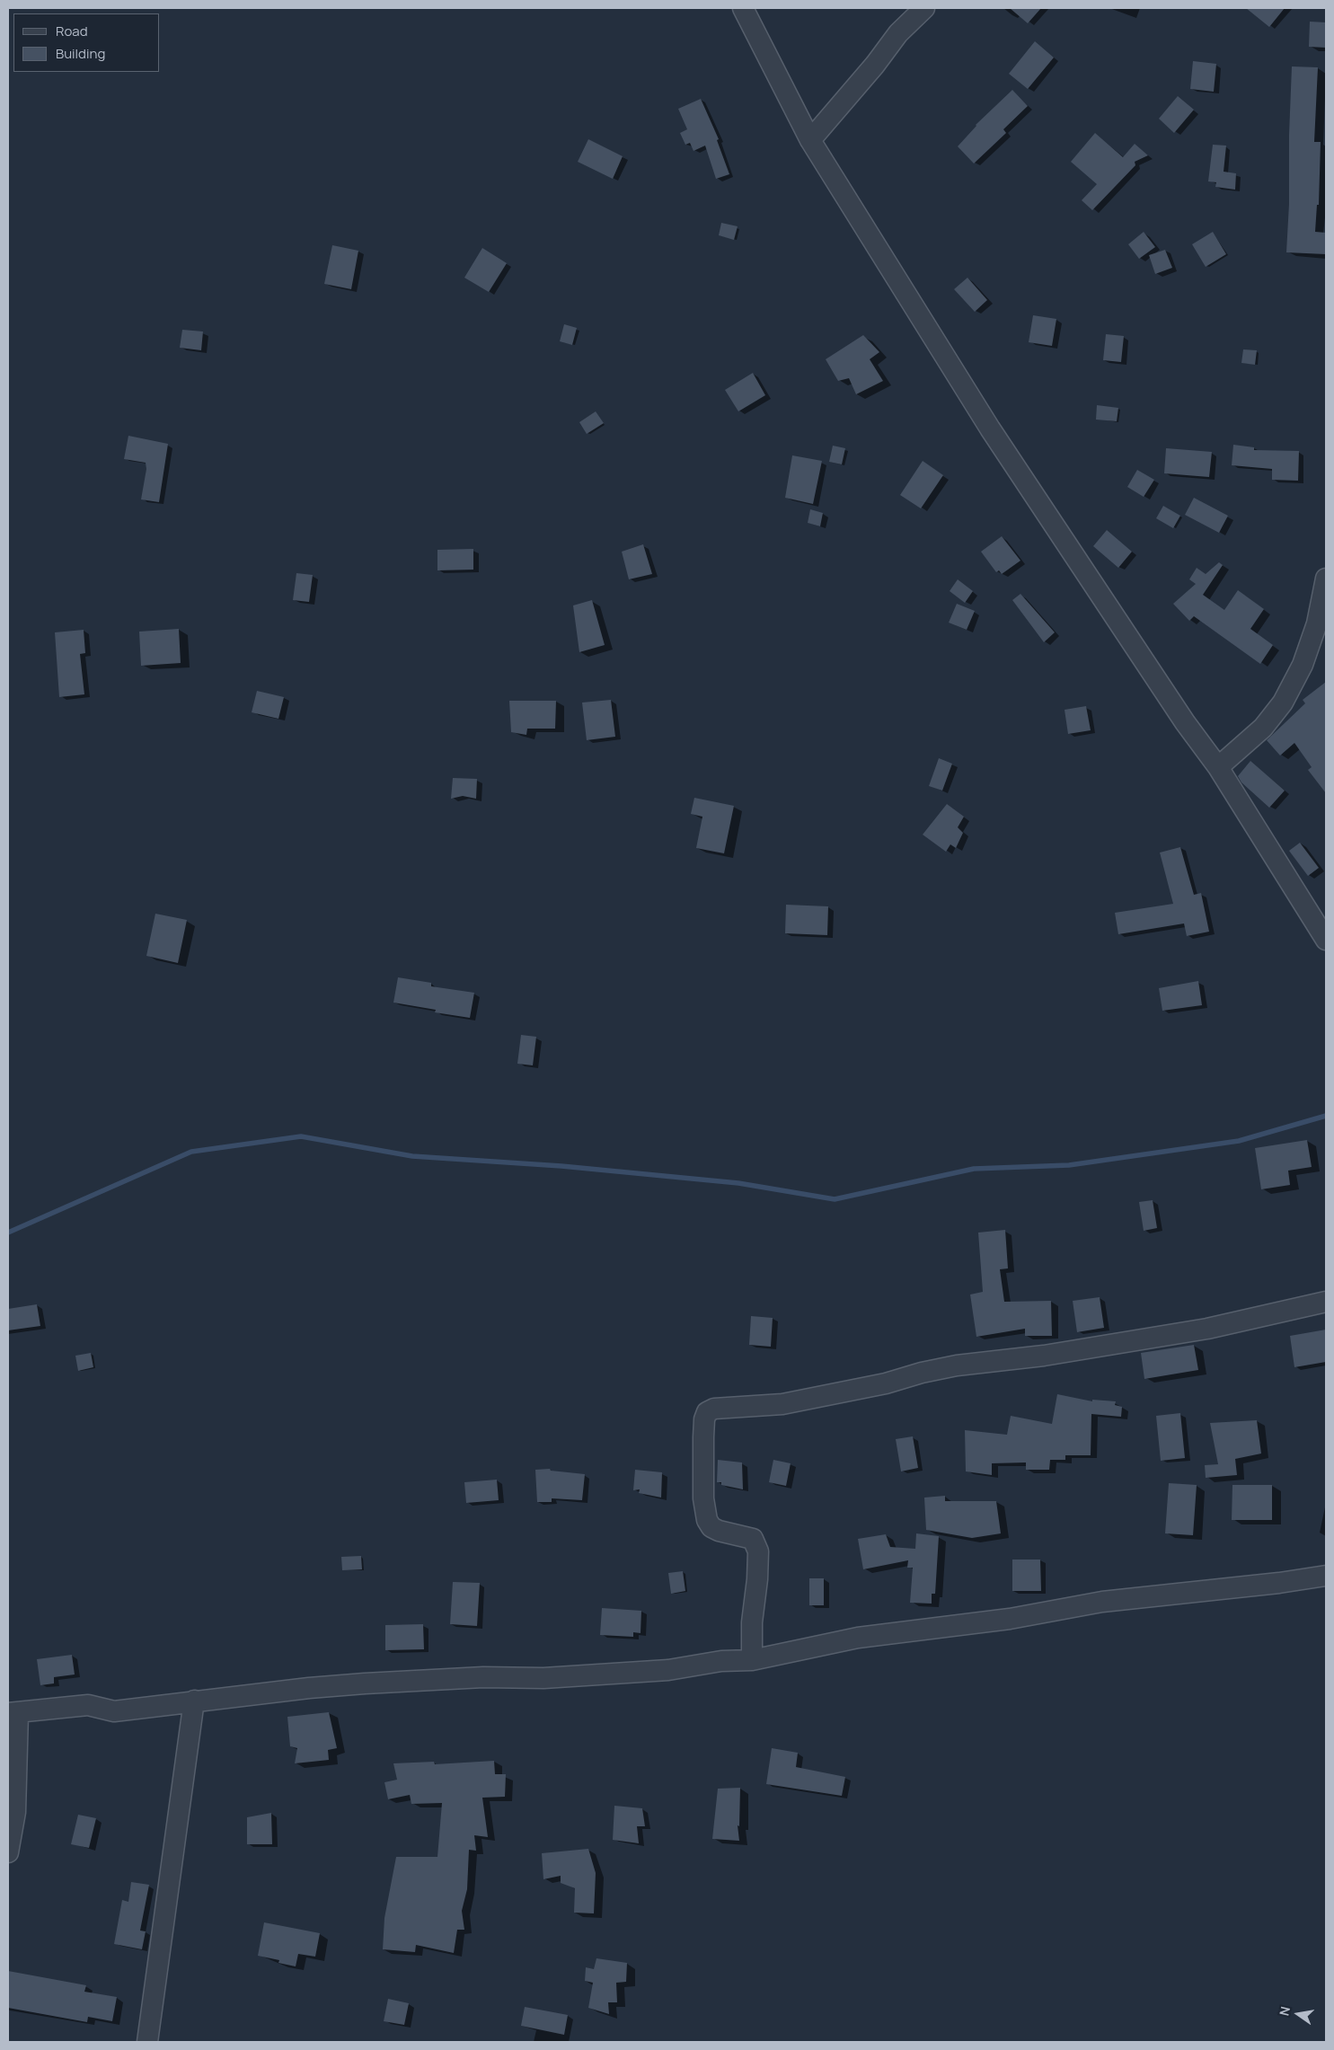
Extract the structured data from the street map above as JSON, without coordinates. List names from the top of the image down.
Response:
{
  "legend": ["Road", "Building"],
  "north": "left"
}
